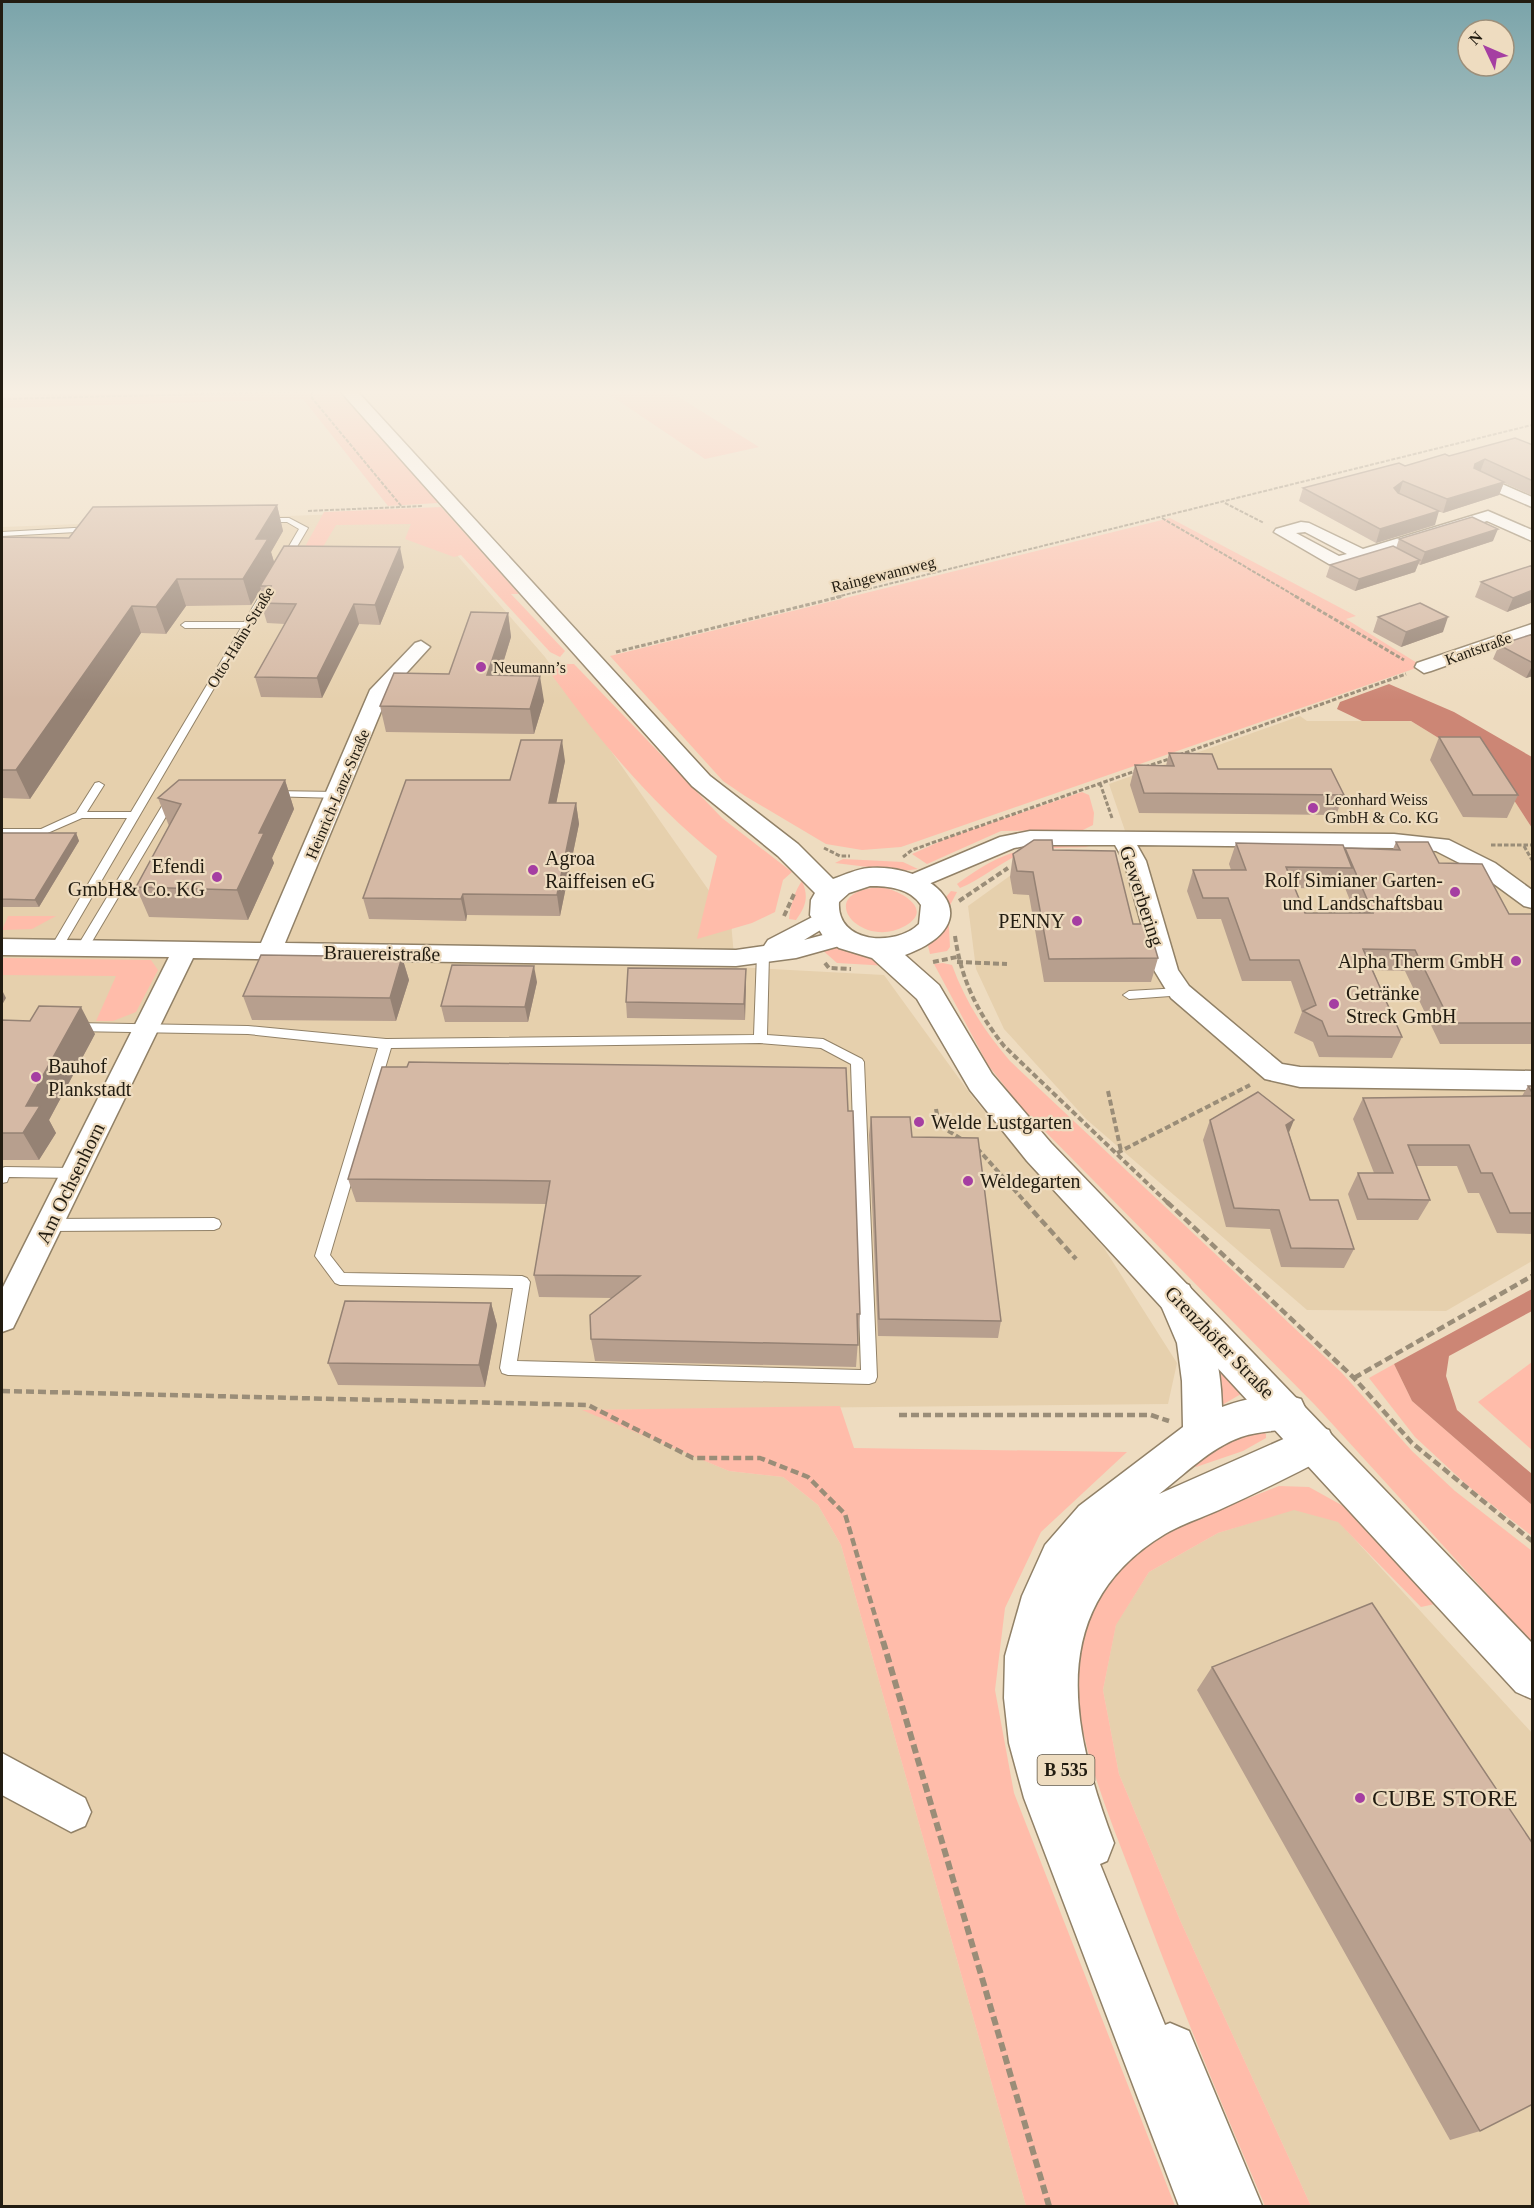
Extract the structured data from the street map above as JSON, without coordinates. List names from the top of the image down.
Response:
{
  "streets": {
    "main road": ["Grenzhöfer Straße", "B 535"],
    "street": [
      "Kantstraße",
      "Heinrich-Lanz-Straße",
      "Gewerbering",
      "Brauereistraße",
      "Am Ochsenhorn"
    ],
    "lane": ["Otto-Hahn-Straße"],
    "path": ["Raingewannweg"]
  },
  "crossings": [
    ["Otto-Hahn-Straße", "Brauereistraße"],
    ["Heinrich-Lanz-Straße", "Brauereistraße"],
    ["Brauereistraße", "Am Ochsenhorn"],
    ["Brauereistraße", "Grenzhöfer Straße"],
    ["Grenzhöfer Straße", "B 535"]
  ],
  "places": [
    "Neumann’s",
    "Leonhard Weiss GmbH & Co. KG",
    "Agroa Raiffeisen eG",
    "Efendi GmbH& Co. KG",
    "Rolf Simianer Garten- und Landschaftsbau",
    "PENNY",
    "Alpha Therm GmbH",
    "Getränke Streck GmbH",
    "Bauhof Plankstadt",
    "Welde Lustgarten",
    "Weldegarten",
    "CUBE STORE"
  ],
  "north": "top left"
}
